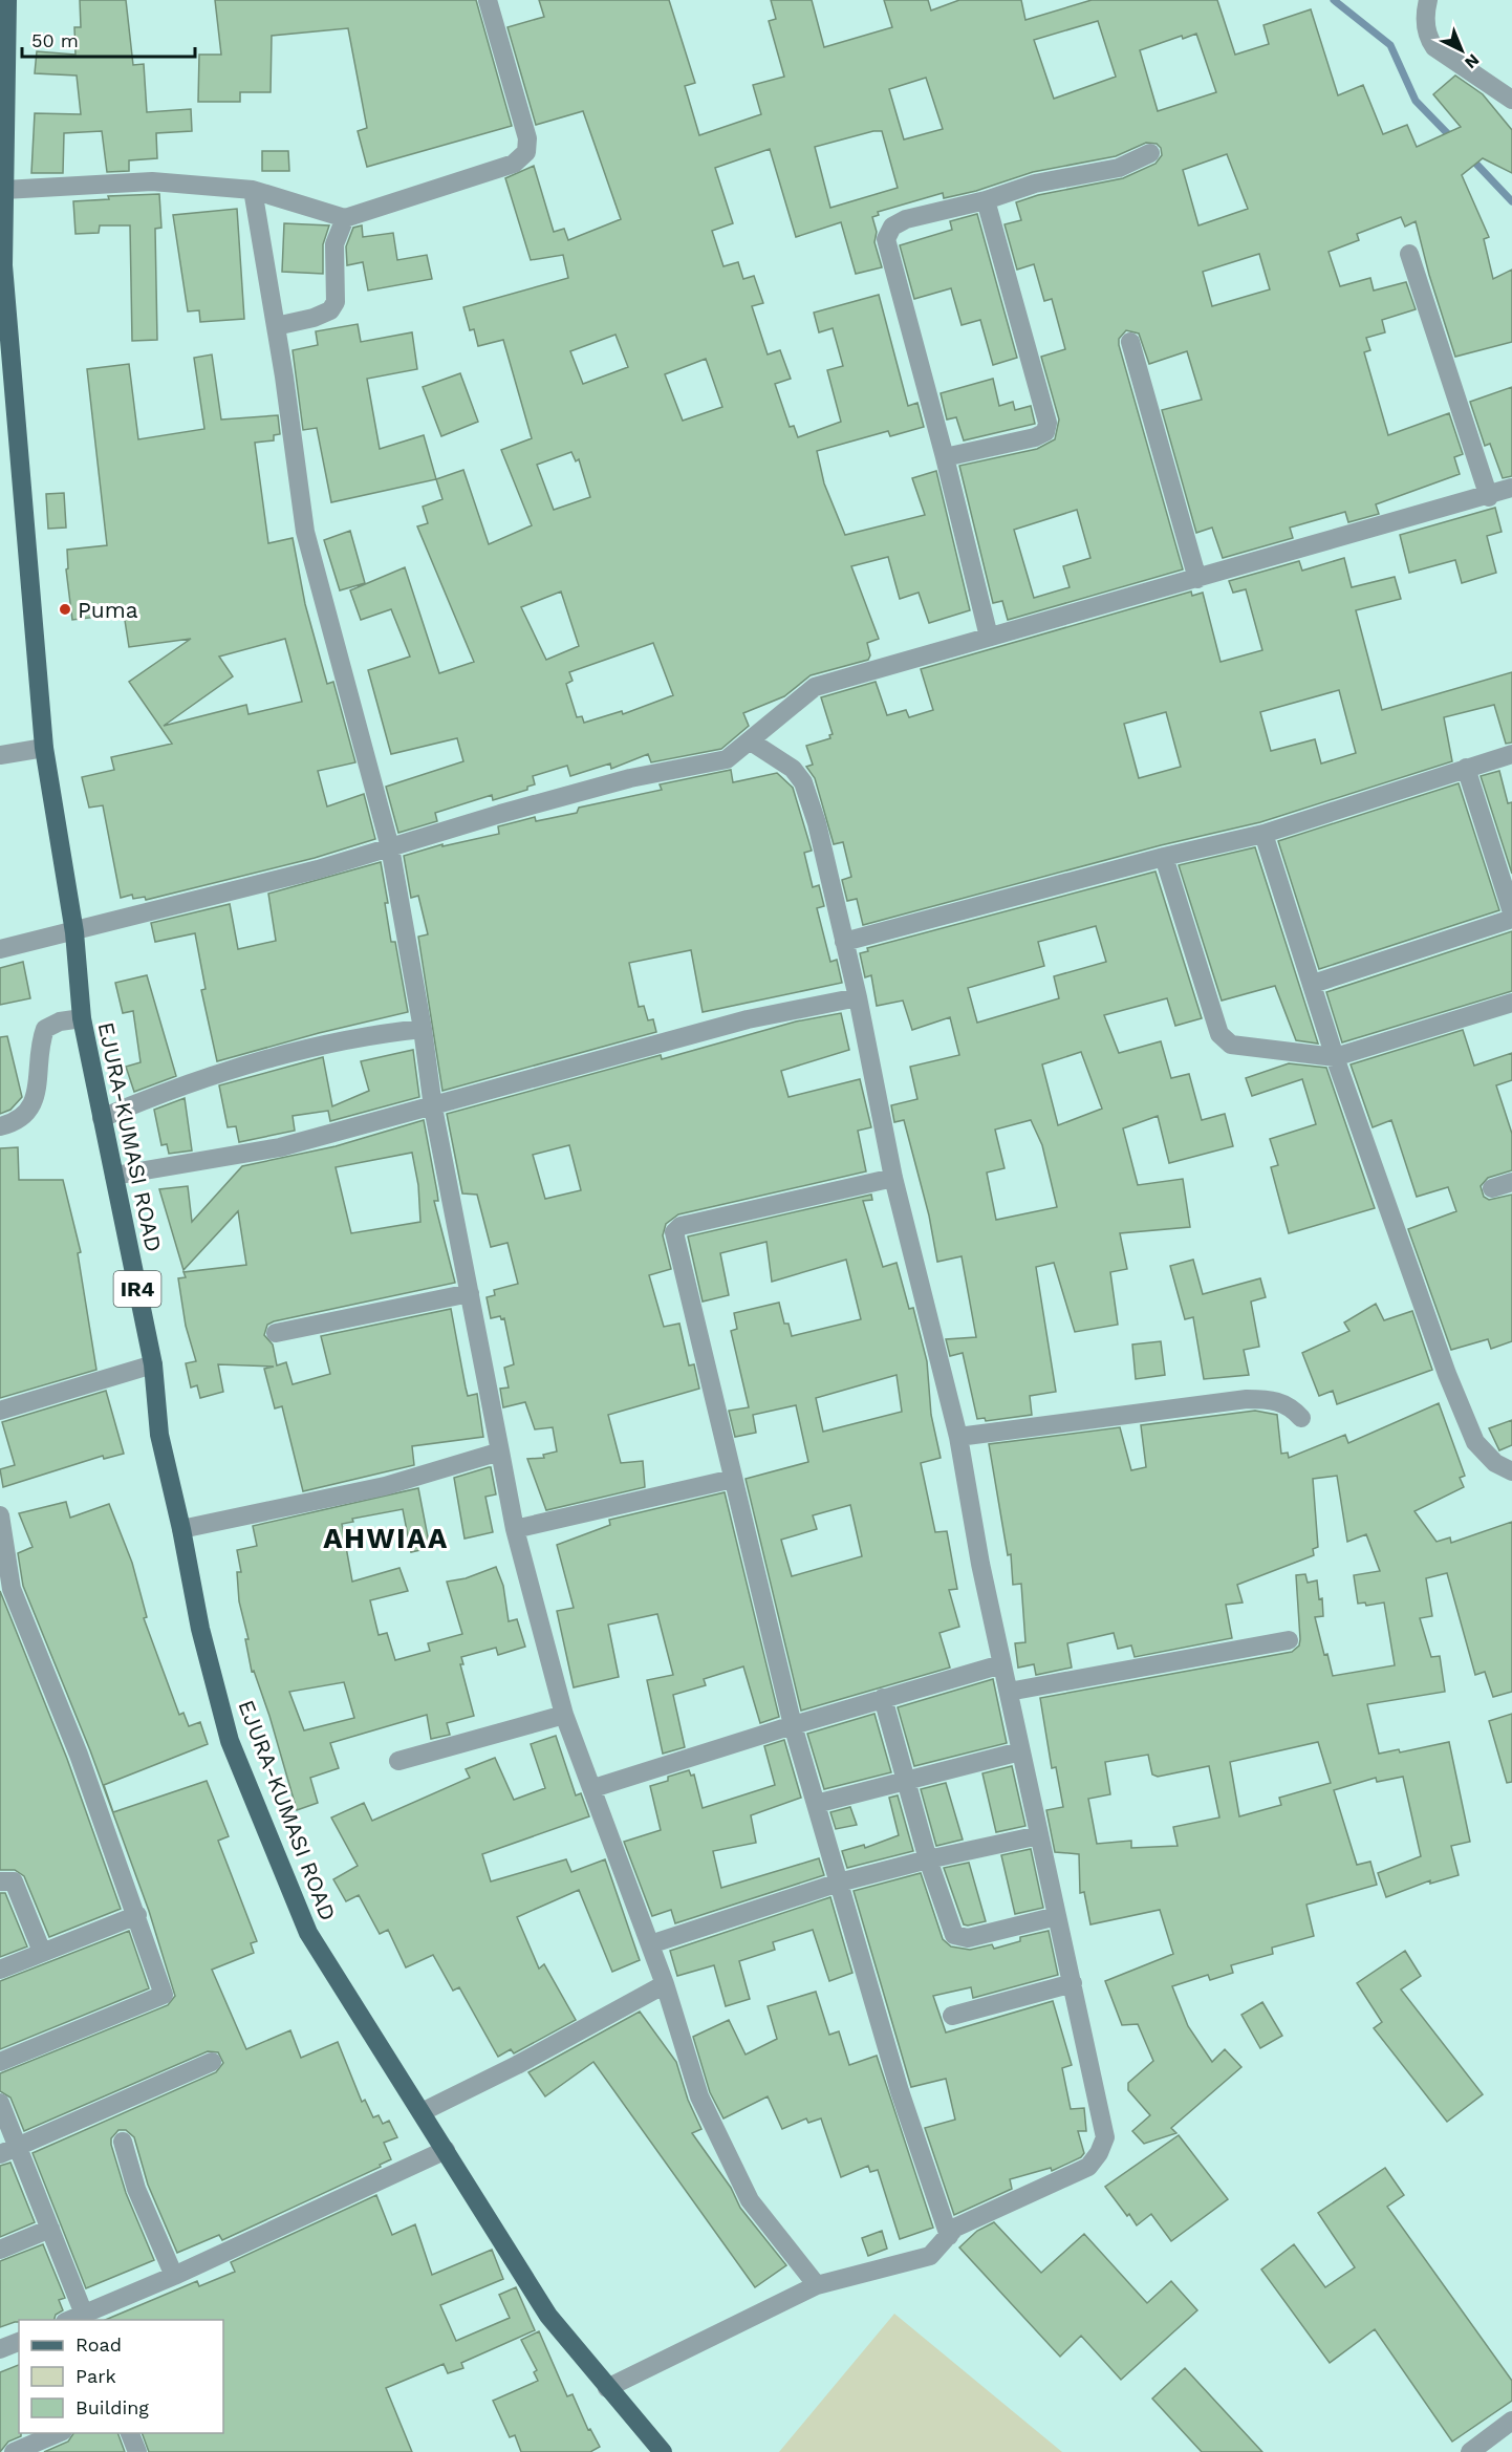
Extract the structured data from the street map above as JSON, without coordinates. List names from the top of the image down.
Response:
{
  "streets": {
    "main road": ["EJURA-KUMASI ROAD", "IR4"]
  },
  "districts": ["AHWIAA"],
  "places": ["Puma"],
  "legend": ["Road", "Park", "Building"],
  "scale_bar": "50 m",
  "north": "bottom right"
}
